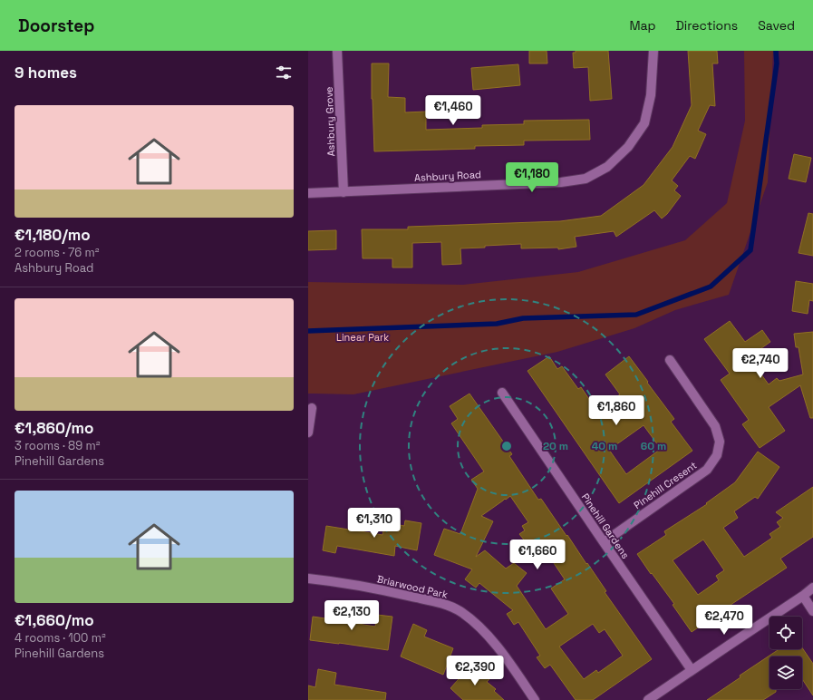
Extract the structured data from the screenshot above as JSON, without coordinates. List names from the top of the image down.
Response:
{
  "streets": {
    "street": [
      "Ashbury Grove",
      "Ashbury Road",
      "Pinehill Cresent",
      "Pinehill Gardens",
      "Briarwood Park"
    ]
  },
  "crossings": [
    ["Ashbury Grove", "Ashbury Road"],
    ["Pinehill Cresent", "Pinehill Gardens"]
  ],
  "parks": ["Linear Park"],
  "page": {
    "header": "Doorstep",
    "nav": ["Map", "Directions", "Saved"],
    "heading": "9 homes",
    "list": [
      {
        "name": "€1,180/mo",
        "note": "2 rooms · 76 m² · Ashbury Road"
      },
      {
        "name": "€1,860/mo",
        "note": "3 rooms · 89 m² · Pinehill Gardens"
      },
      {
        "name": "€1,660/mo",
        "note": "4 rooms · 100 m² · Pinehill Gardens"
      }
    ],
    "price": [
      "€1,460",
      "€1,180",
      "€2,740",
      "€1,860",
      "€1,310",
      "€1,660",
      "€2,130",
      "€2,470",
      "€2,390"
    ]
  },
  "rings": ["20 m", "40 m", "60 m"]
}
